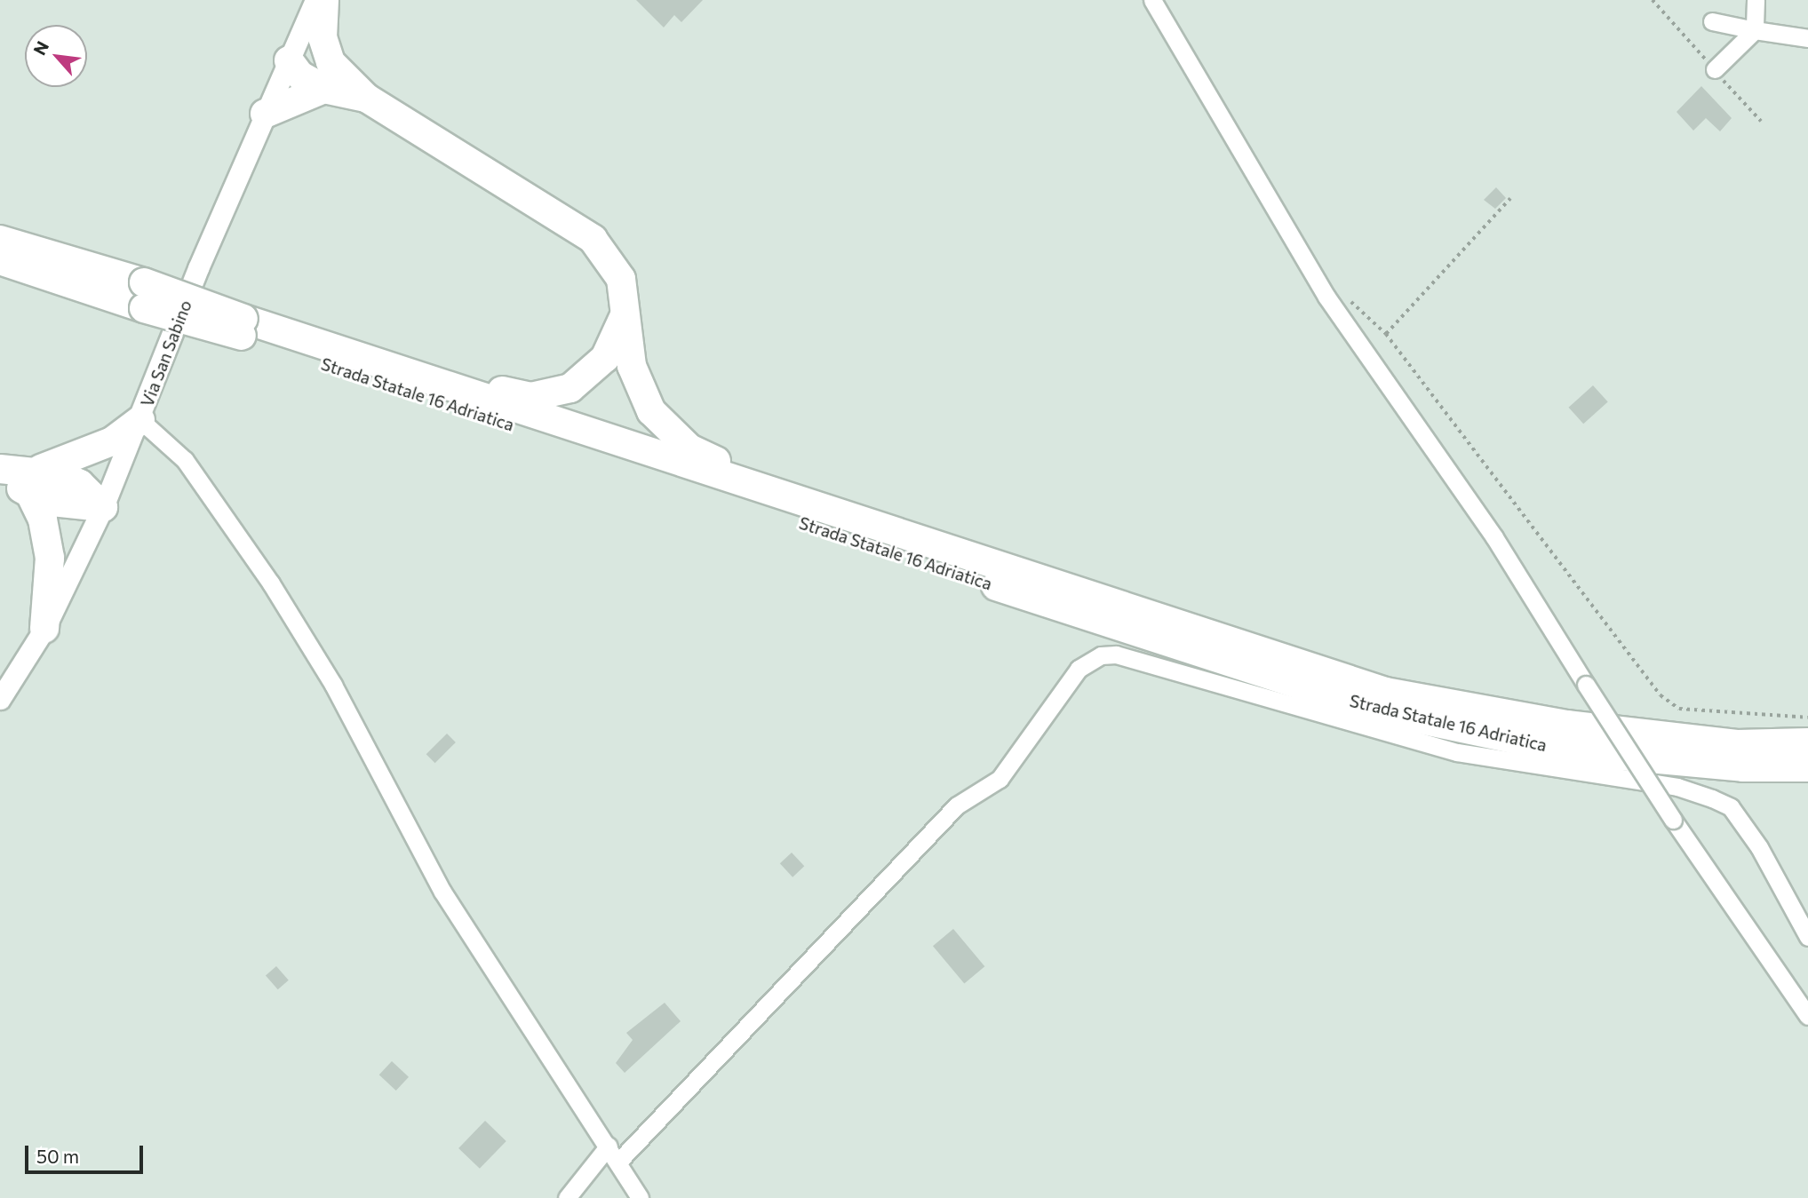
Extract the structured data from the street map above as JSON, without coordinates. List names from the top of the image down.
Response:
{
  "streets": {
    "highway": ["Strada Statale 16 Adriatica"],
    "street": ["Via San Sabino"]
  },
  "scale_bar": "50 m",
  "north": "top left"
}
